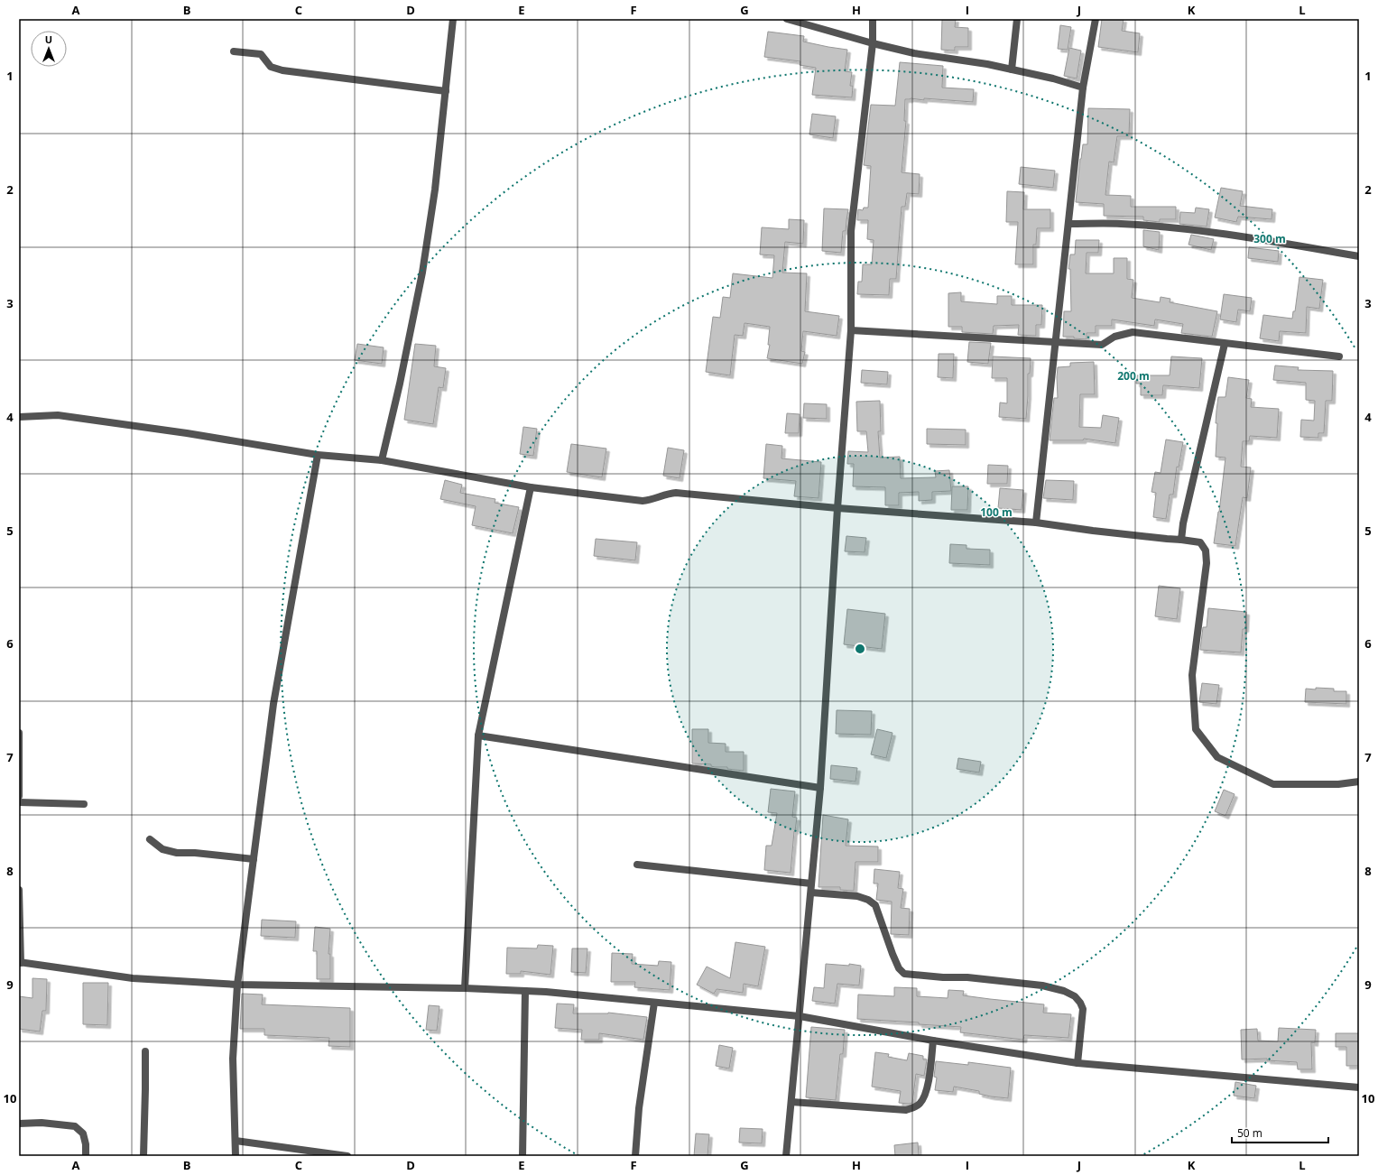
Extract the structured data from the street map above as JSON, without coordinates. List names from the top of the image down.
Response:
{
  "scale_bar": "50 m",
  "north": "top",
  "grid": {
    "columns": [
      "A",
      "B",
      "C",
      "D",
      "E",
      "F",
      "G",
      "H",
      "I",
      "J",
      "K",
      "L"
    ],
    "rows": [
      "1",
      "2",
      "3",
      "4",
      "5",
      "6",
      "7",
      "8",
      "9",
      "10"
    ]
  },
  "rings": ["300 m", "200 m", "100 m"]
}
